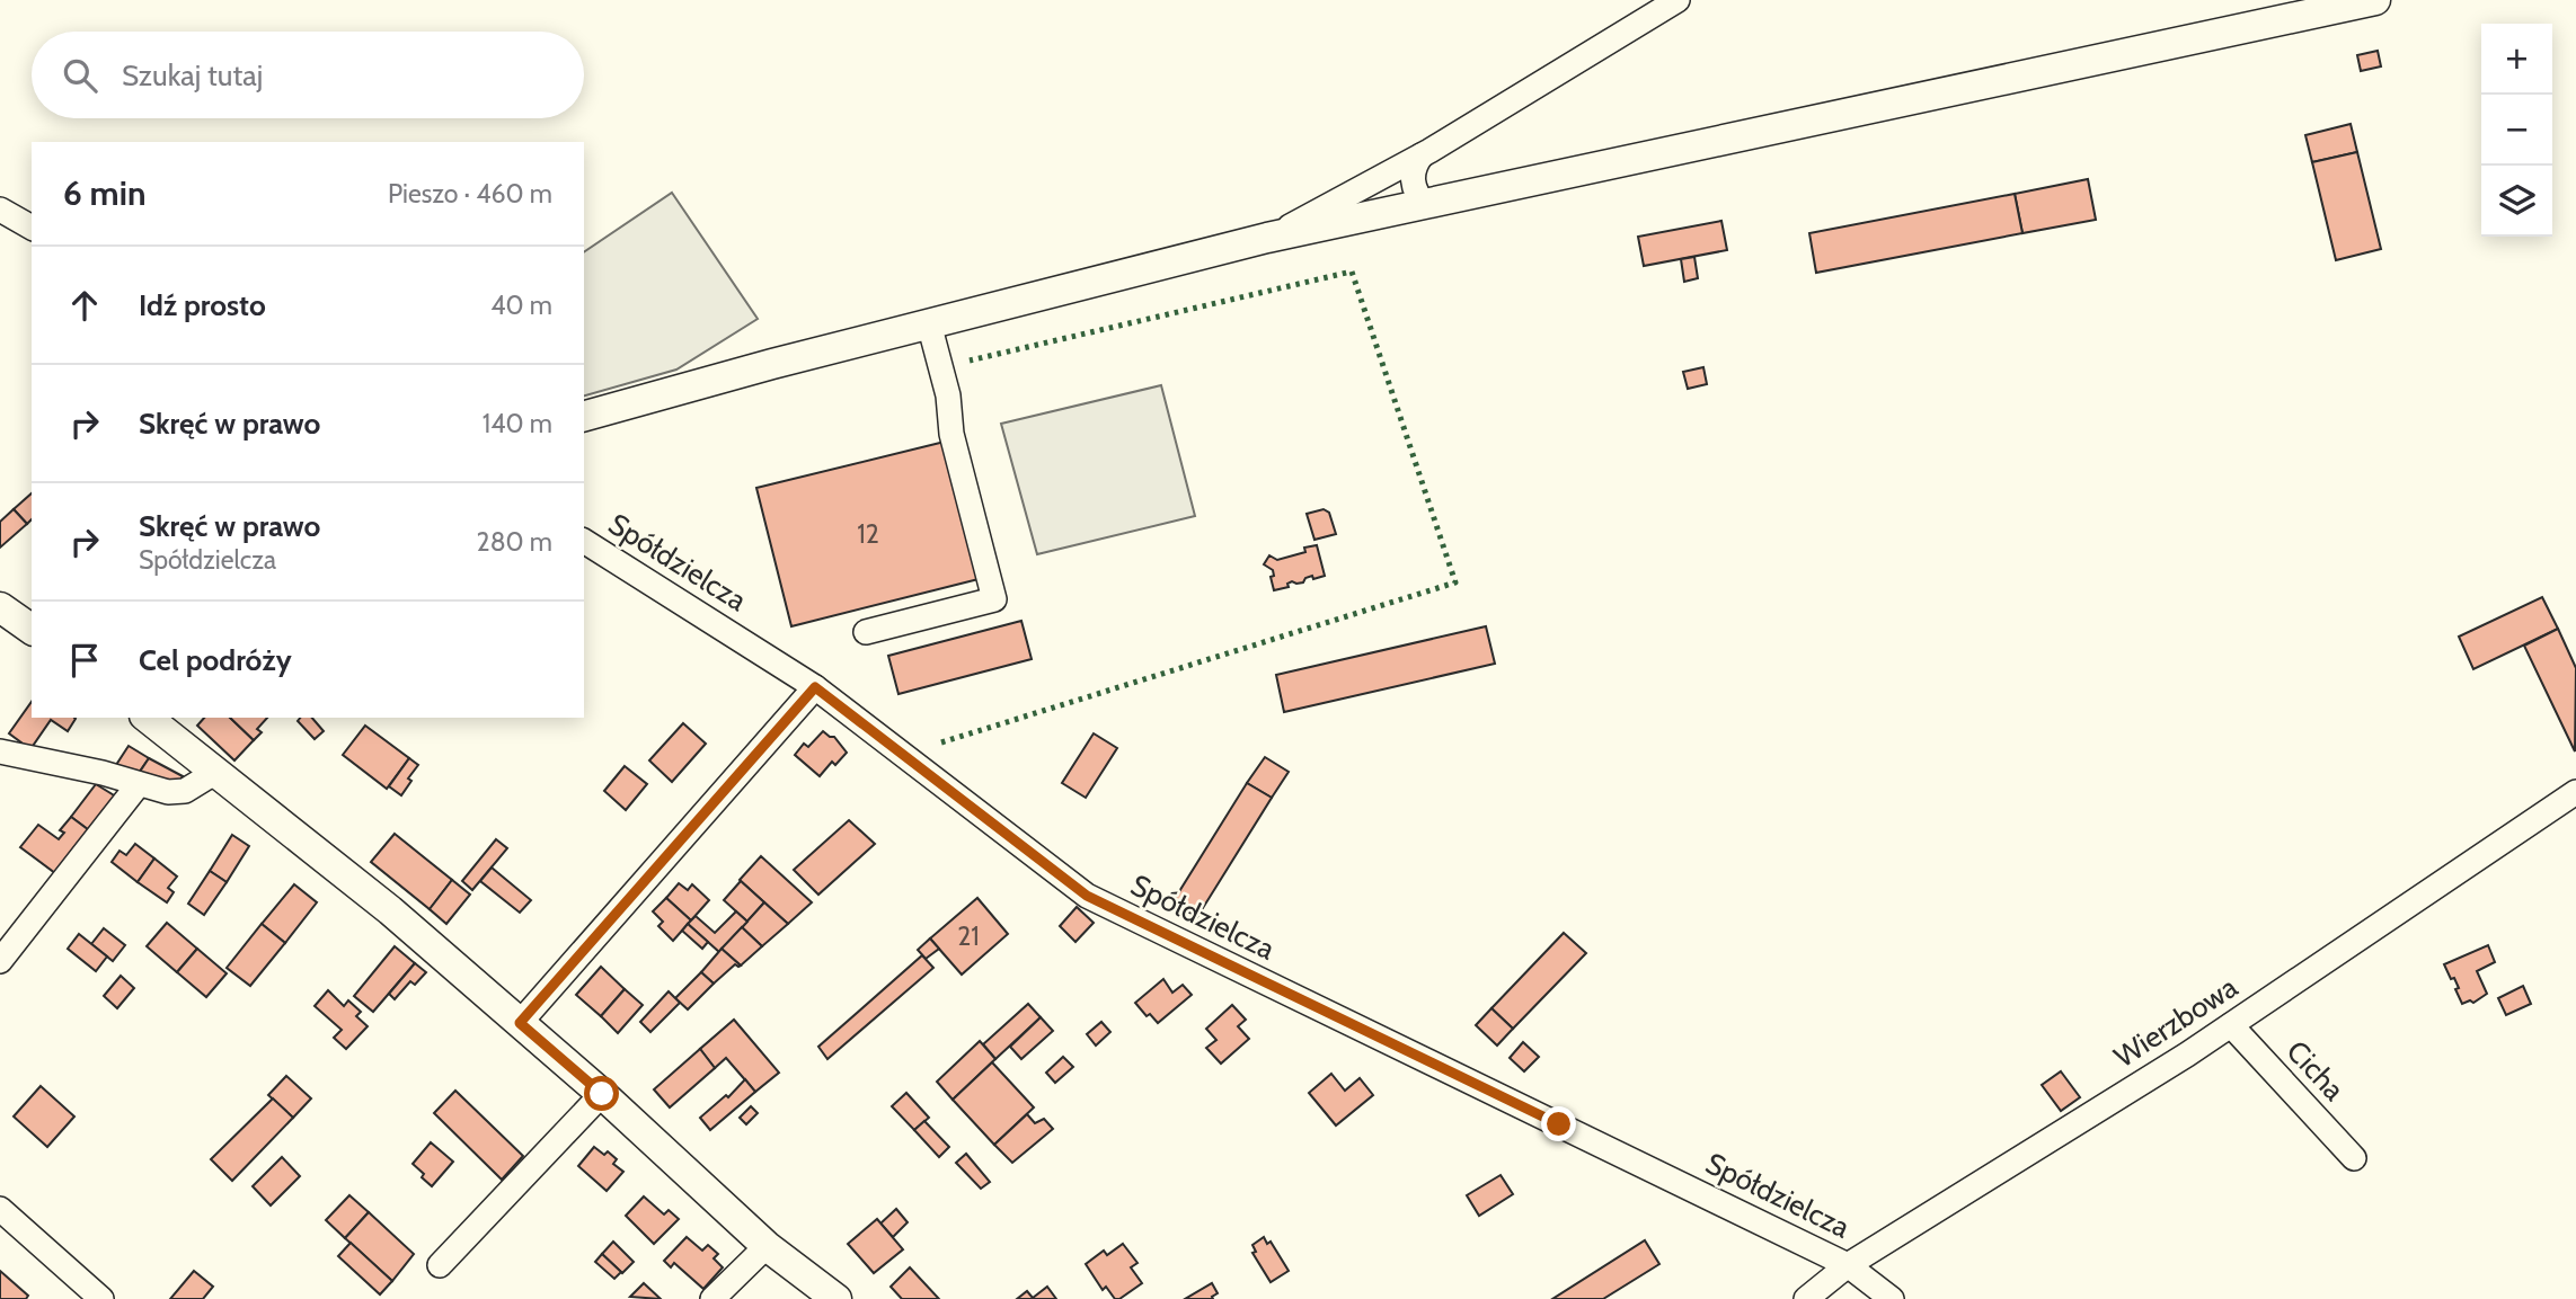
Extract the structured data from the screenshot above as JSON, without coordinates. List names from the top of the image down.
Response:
{
  "streets": {
    "street": ["Spółdzielcza", "Wierzbowa", "Cicha"]
  },
  "crossings": [
    ["Spółdzielcza", "Wierzbowa"],
    ["Wierzbowa", "Cicha"]
  ],
  "house_numbers": ["12", "21"],
  "page": {
    "map_buttons": ["+", "−"],
    "search": "Szukaj tutaj",
    "heading": ["6 min", "Pieszo · 460 m"],
    "list": [
      ["Idź prosto", "40 m"],
      ["Skręć w prawo", "140 m"],
      ["Skręć w prawo", "Spółdzielcza", "280 m"],
      "Cel podróży"
    ]
  }
}
